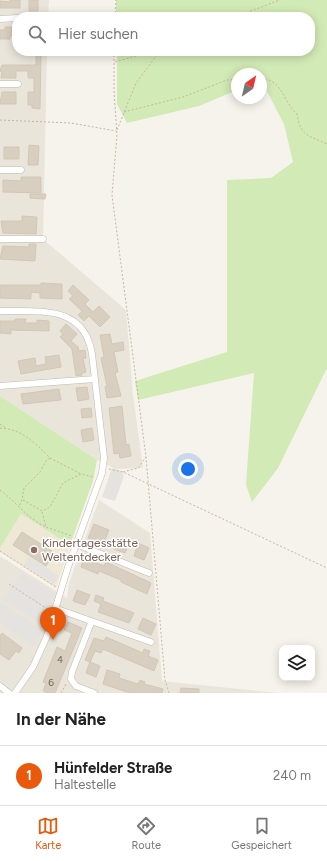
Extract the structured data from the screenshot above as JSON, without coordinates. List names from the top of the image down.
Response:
{
  "places": ["Kindertagesstätte Weltentdecker"],
  "house_numbers": ["4", "6"],
  "north": "top right",
  "page": {
    "search": "Hier suchen",
    "pins": "1",
    "heading": "In der Nähe",
    "list": [
      {
        "mark": "1",
        "name": "Hünfelder Straße",
        "note": "Haltestelle",
        "value": "240 m"
      }
    ],
    "nav": ["Karte", "Route", "Gespeichert"]
  }
}
